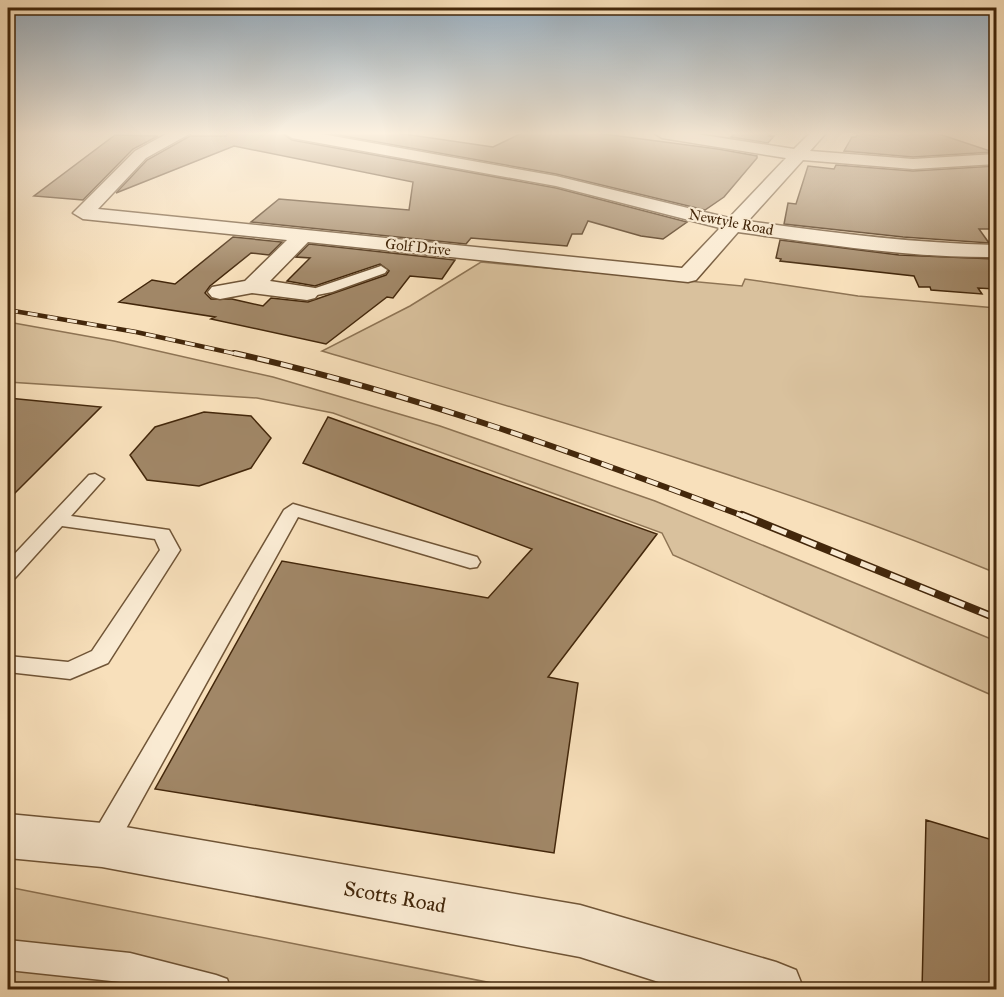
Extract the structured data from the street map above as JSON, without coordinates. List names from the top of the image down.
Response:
{
  "streets": {
    "street": ["Newtyle Road", "Golf Drive", "Scotts Road"]
  },
  "crossings": [
    ["Newtyle Road", "Golf Drive"]
  ]
}
